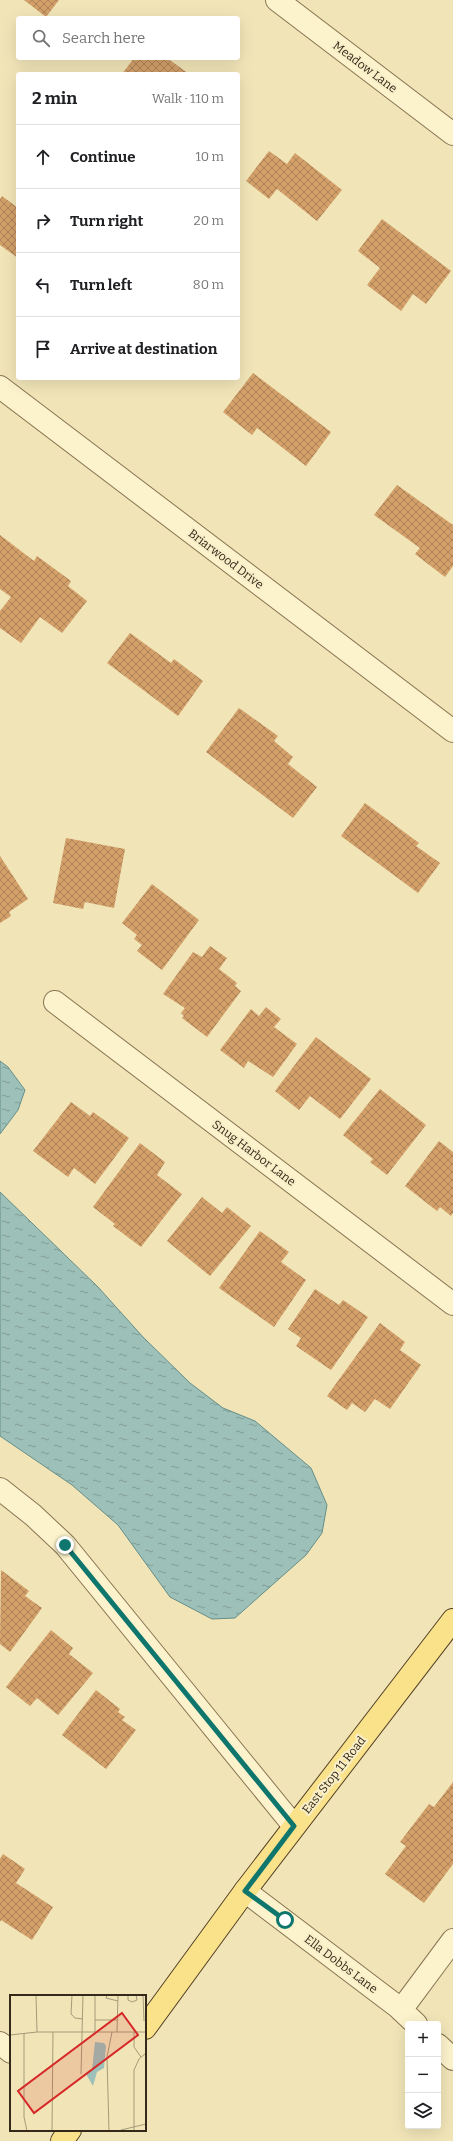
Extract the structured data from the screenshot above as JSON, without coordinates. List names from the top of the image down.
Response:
{
  "streets": {
    "main road": ["East Stop 11 Road"],
    "street": [
      "Meadow Lane",
      "Briarwood Drive",
      "Snug Harbor Lane",
      "Ella Dobbs Lane"
    ]
  },
  "crossings": [
    ["East Stop 11 Road", "Ella Dobbs Lane"]
  ],
  "page": {
    "search": "Search here",
    "heading": ["2 min", "Walk · 110 m"],
    "list": [
      ["Continue", "10 m"],
      ["Turn right", "20 m"],
      ["Turn left", "80 m"],
      "Arrive at destination"
    ],
    "map_buttons": ["+", "−"]
  }
}
